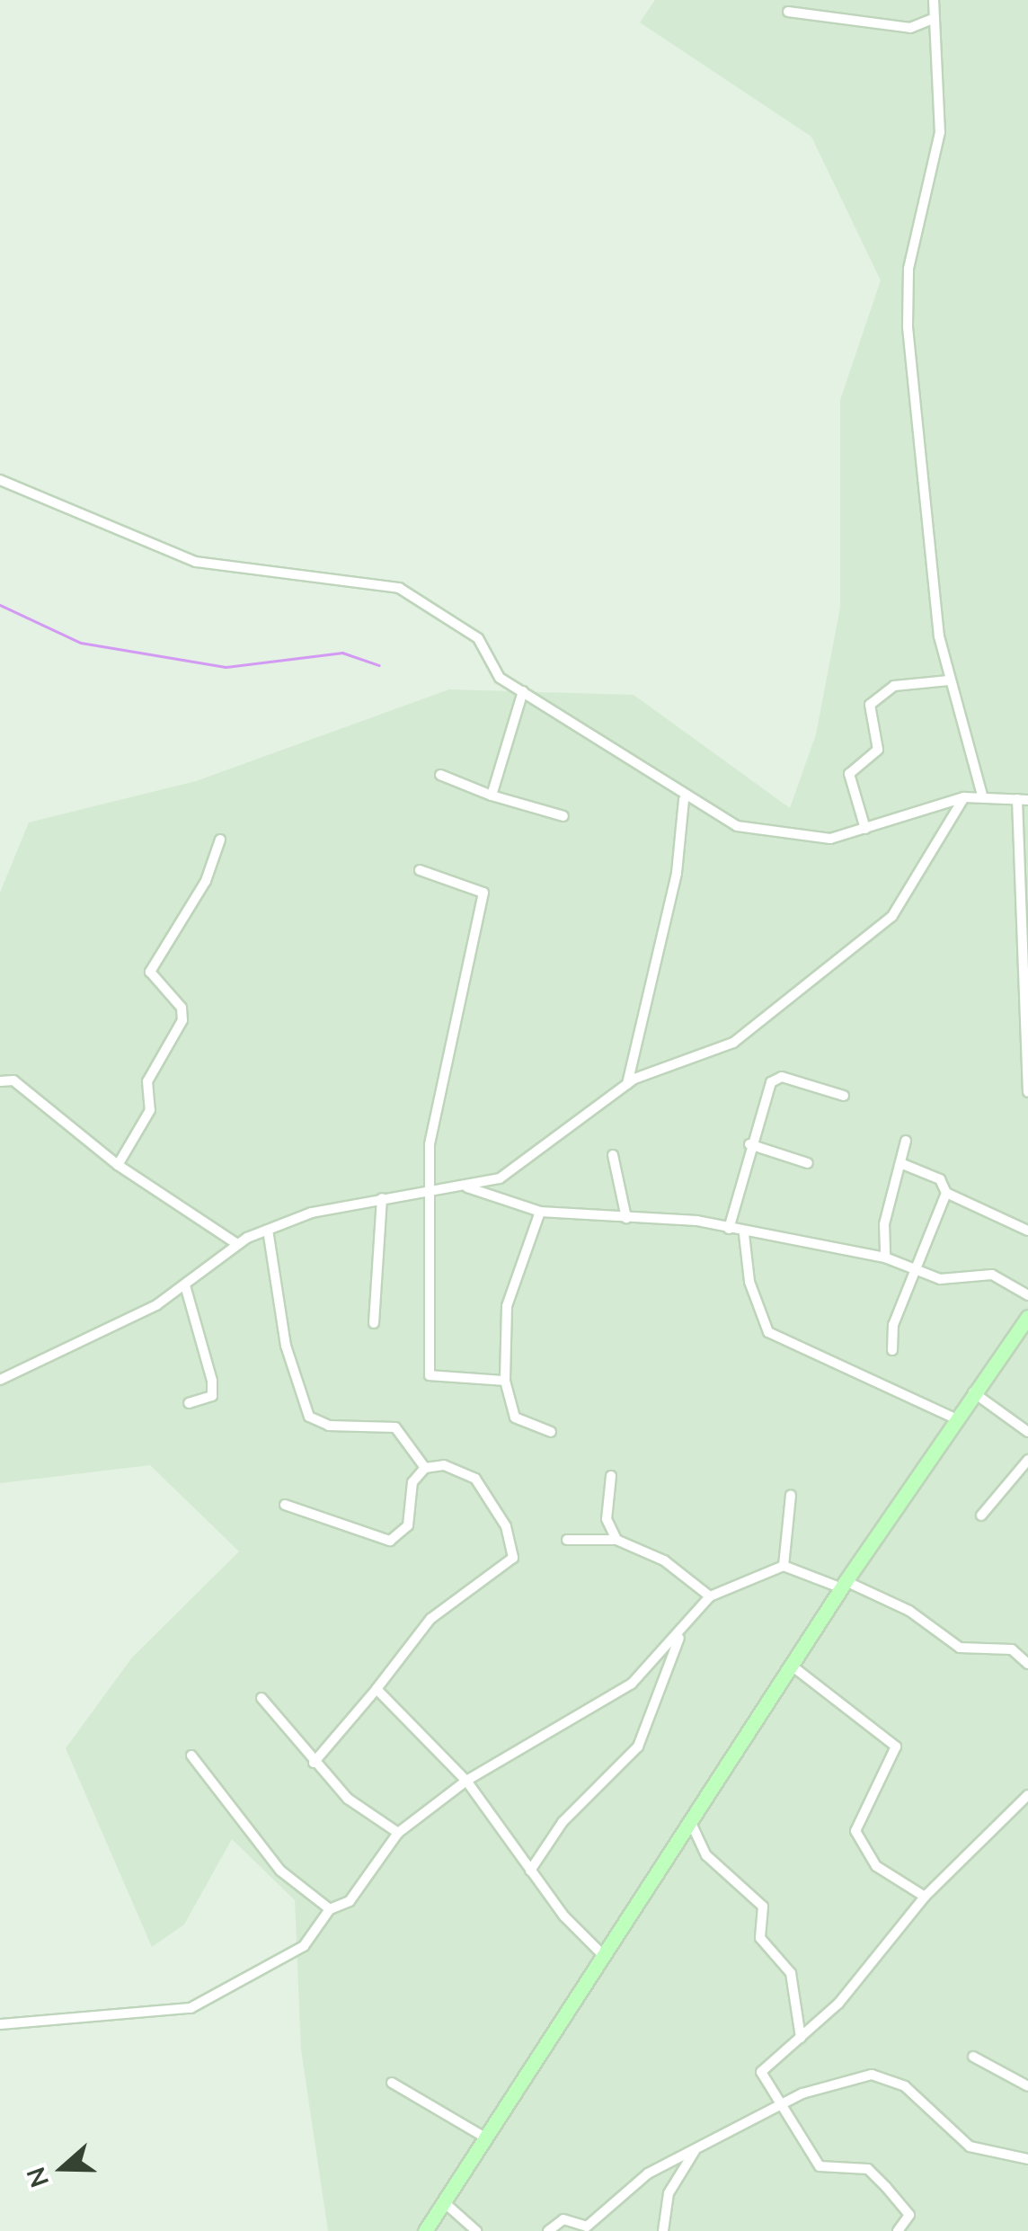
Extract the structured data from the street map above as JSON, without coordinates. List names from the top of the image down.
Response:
{
  "north": "left"
}
